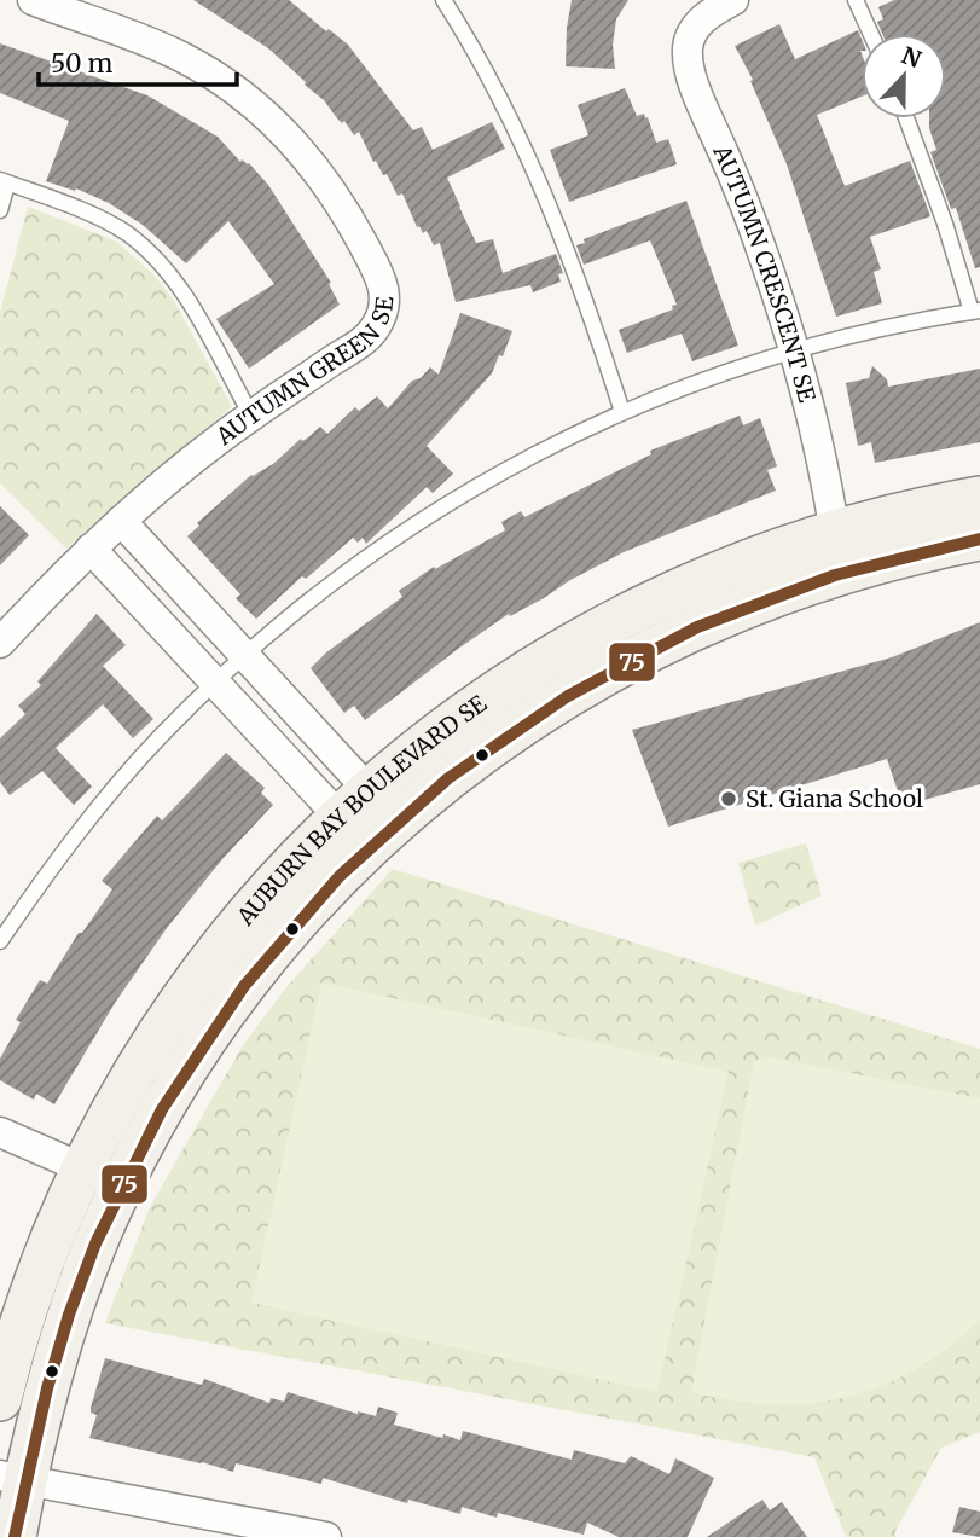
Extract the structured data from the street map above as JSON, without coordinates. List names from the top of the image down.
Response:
{
  "streets": {
    "street": ["AUTUMN CRESCENT SE", "AUTUMN GREEN SE", "AUBURN BAY BOULEVARD SE"]
  },
  "crossings": [
    ["AUTUMN CRESCENT SE", "AUBURN BAY BOULEVARD SE"]
  ],
  "places": ["St. Giana School"],
  "lines": ["transit line 75"],
  "scale_bar": "50 m",
  "north": "top"
}
